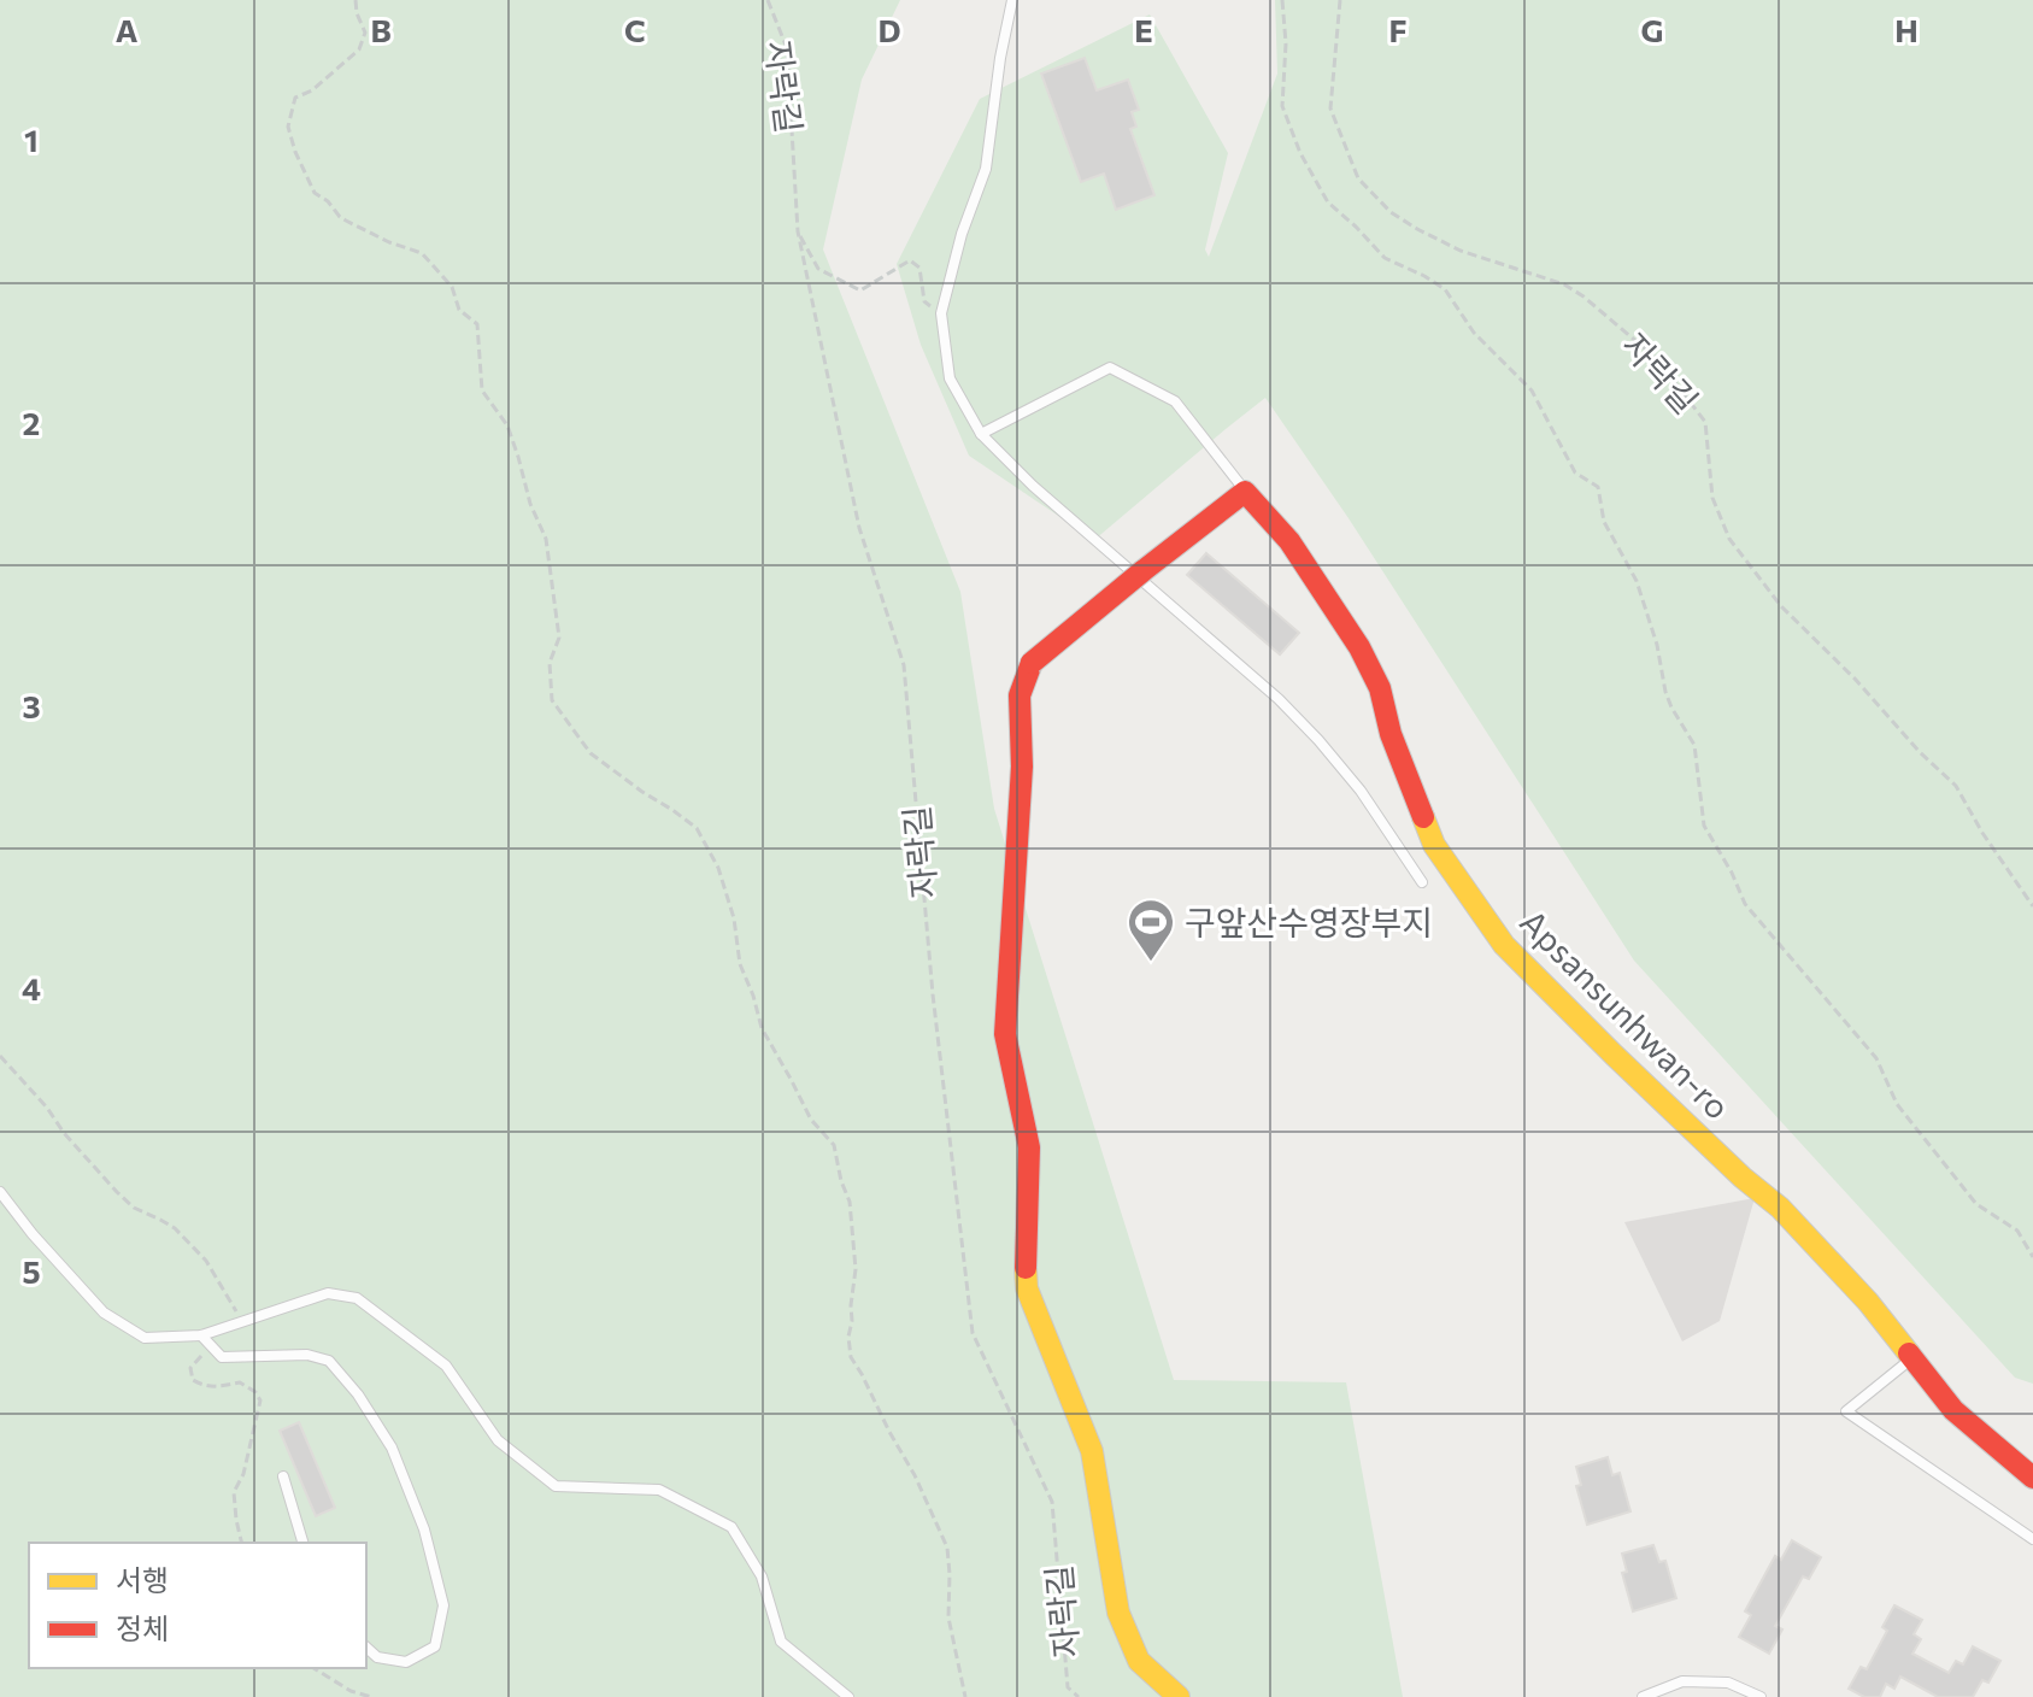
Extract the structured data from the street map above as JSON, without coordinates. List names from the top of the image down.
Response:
{
  "streets": {
    "street": ["Apsansunhwan-ro"],
    "path": ["자락길"]
  },
  "places": {
    "sports": ["구앞산수영장부지"]
  },
  "legend": ["서행", "정체"],
  "grid": {
    "columns": [
      "A",
      "B",
      "C",
      "D",
      "E",
      "F",
      "G",
      "H"
    ],
    "rows": [
      "1",
      "2",
      "3",
      "4",
      "5"
    ]
  }
}
